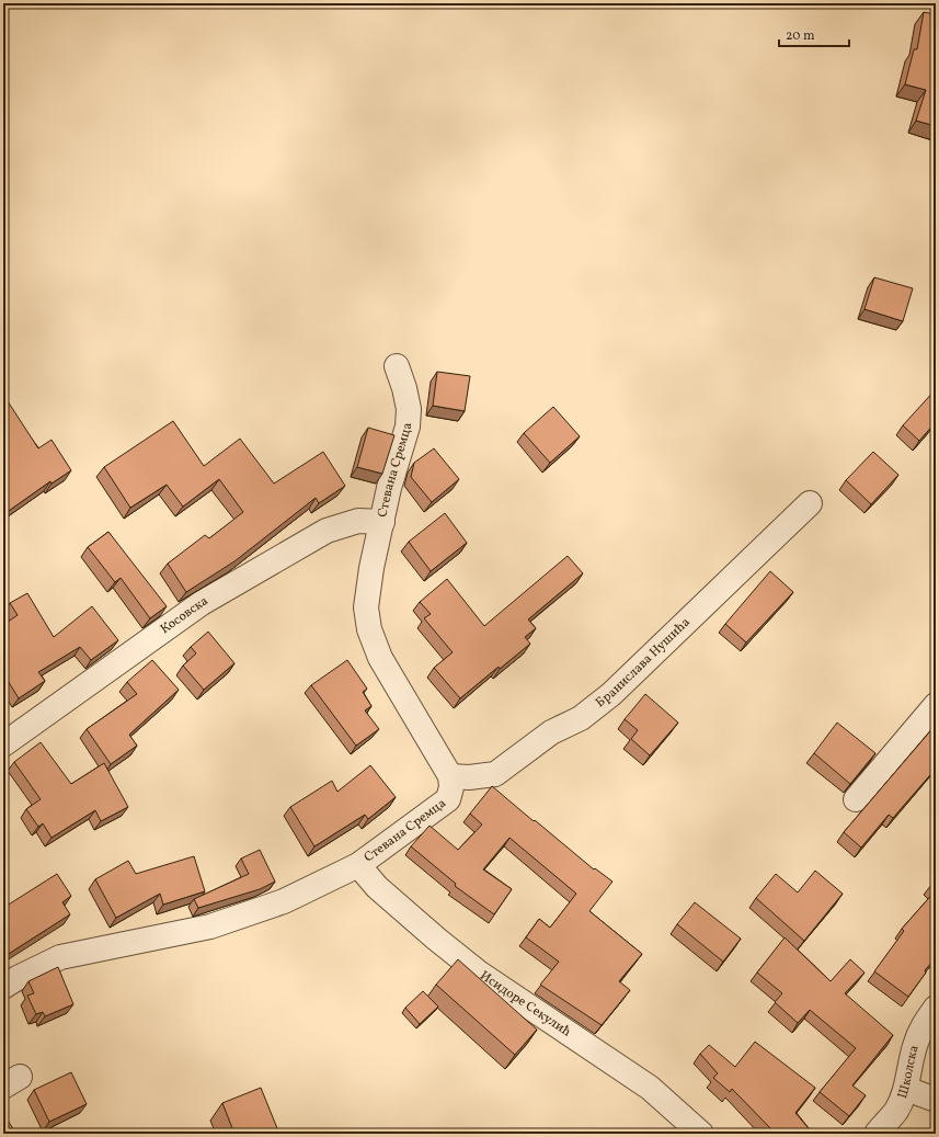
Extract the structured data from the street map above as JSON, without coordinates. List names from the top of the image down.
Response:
{
  "streets": {
    "street": [
      "Стевана Сремца",
      "Косовска",
      "Бранислава Нушића",
      "Исидоре Секулић",
      "Школска"
    ]
  },
  "crossings": [
    ["Стевана Сремца", "Косовска"],
    ["Стевана Сремца", "Бранислава Нушића"],
    ["Стевана Сремца", "Исидоре Секулић"]
  ],
  "scale_bar": "20 m"
}
